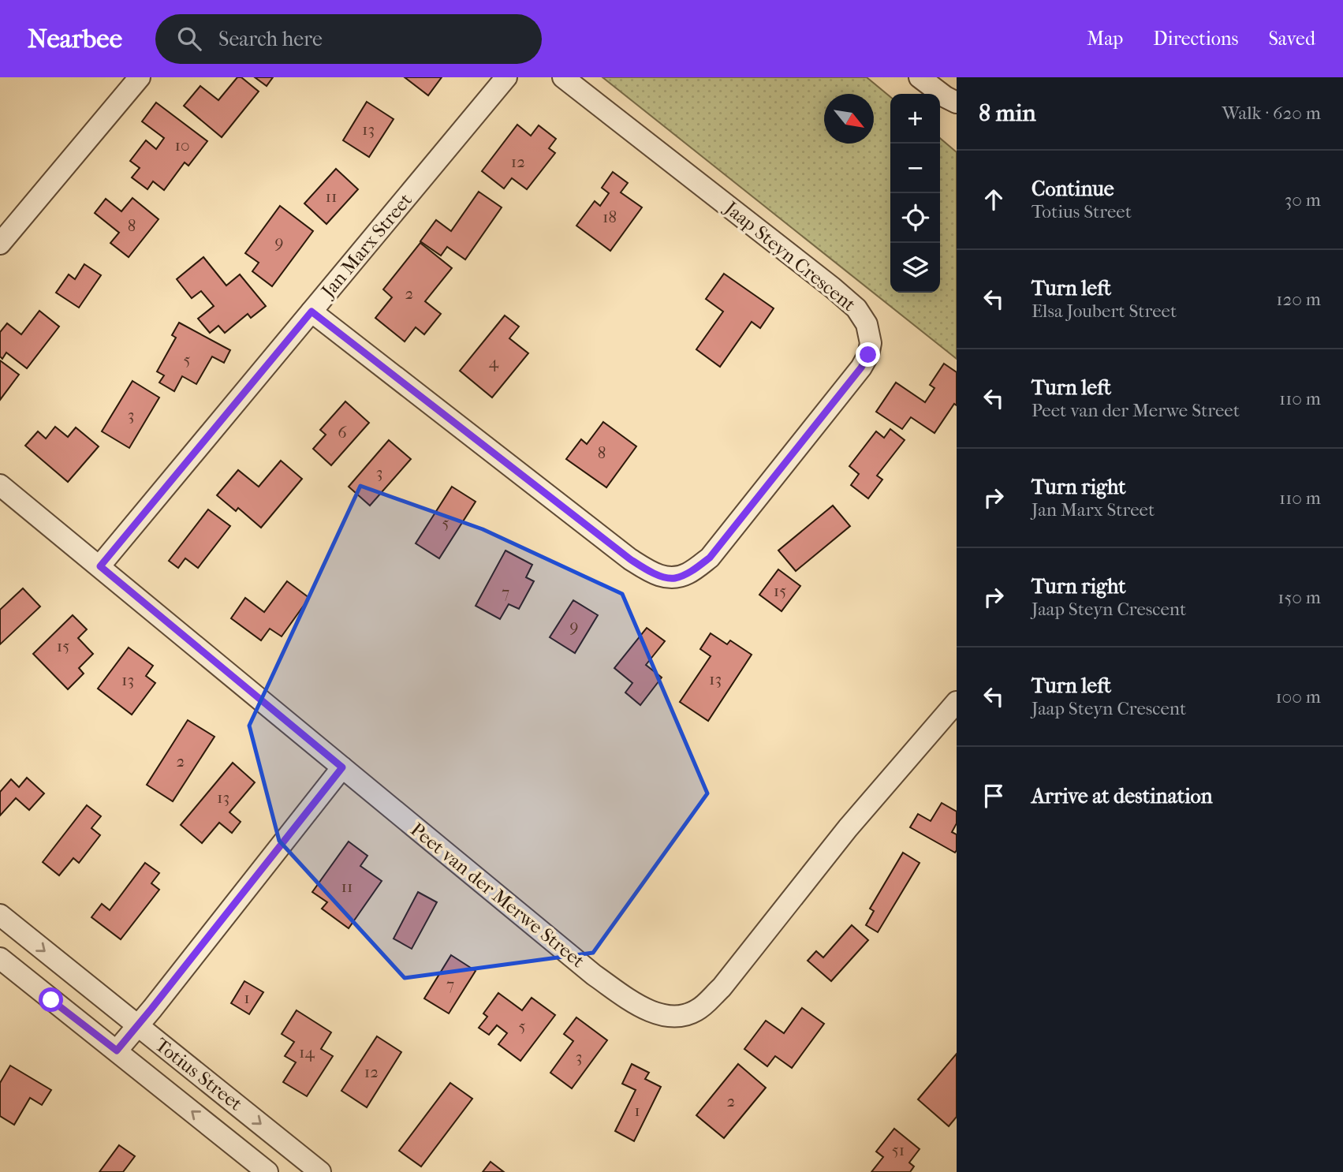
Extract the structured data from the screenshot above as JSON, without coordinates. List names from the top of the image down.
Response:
{
  "streets": {
    "street": [
      "Jan Marx Street",
      "Jaap Steyn Crescent",
      "Peet van der Merwe Street",
      "Totius Street"
    ]
  },
  "crossings": [
    ["Jan Marx Street", "Jaap Steyn Crescent"],
    ["Jan Marx Street", "Peet van der Merwe Street"]
  ],
  "house_numbers": [
    "13",
    "10",
    "12",
    "11",
    "18",
    "8",
    "9",
    "2",
    "5",
    "4",
    "3",
    "6",
    "8",
    "3",
    "5",
    "15",
    "7",
    "9",
    "15",
    "13",
    "13",
    "2",
    "13",
    "11",
    "7",
    "1",
    "5",
    "14",
    "3",
    "12",
    "2",
    "1",
    "51"
  ],
  "north": "bottom right",
  "page": {
    "header": "Nearbee",
    "search": "Search here",
    "nav": ["Map", "Directions", "Saved"],
    "heading": ["8 min", "Walk · 620 m"],
    "map_buttons": ["+", "−"],
    "list": [
      ["Continue", "Totius Street", "30 m"],
      ["Turn left", "Elsa Joubert Street", "120 m"],
      ["Turn left", "Peet van der Merwe Street", "110 m"],
      ["Turn right", "Jan Marx Street", "110 m"],
      ["Turn right", "Jaap Steyn Crescent", "150 m"],
      ["Turn left", "Jaap Steyn Crescent", "100 m"],
      "Arrive at destination"
    ]
  }
}
